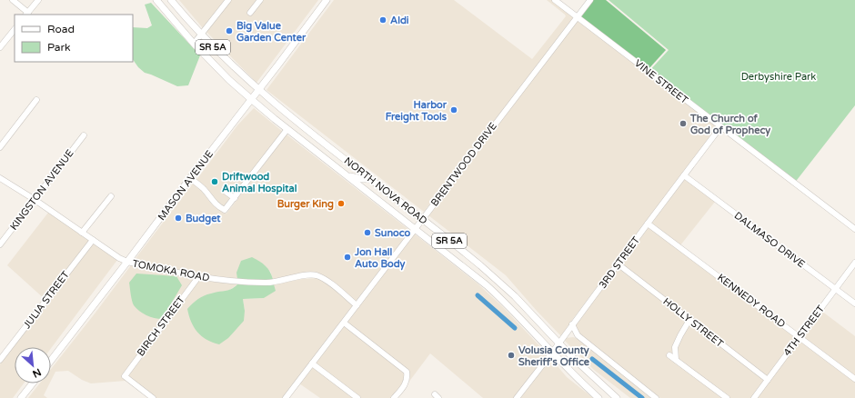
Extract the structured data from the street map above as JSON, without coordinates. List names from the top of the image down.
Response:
{
  "streets": {
    "main road": ["SR 5A", "MASON AVENUE", "NORTH NOVA ROAD"],
    "street": [
      "VINE STREET",
      "BRENTWOOD DRIVE",
      "KINGSTON AVENUE",
      "DALMASO DRIVE",
      "3RD STREET",
      "TOMOKA ROAD",
      "JULIA STREET",
      "KENNEDY ROAD",
      "HOLLY STREET",
      "BIRCH STREET",
      "4TH STREET"
    ]
  },
  "crossings": [
    ["VINE STREET", "BRENTWOOD DRIVE"],
    ["VINE STREET", "3RD STREET"],
    ["BRENTWOOD DRIVE", "NORTH NOVA ROAD"],
    ["BRENTWOOD DRIVE", "TOMOKA ROAD"],
    ["MASON AVENUE", "NORTH NOVA ROAD"],
    ["MASON AVENUE", "TOMOKA ROAD"],
    ["KINGSTON AVENUE", "TOMOKA ROAD"],
    ["NORTH NOVA ROAD", "3RD STREET"],
    ["DALMASO DRIVE", "3RD STREET"],
    ["DALMASO DRIVE", "4TH STREET"],
    ["3RD STREET", "KENNEDY ROAD"],
    ["3RD STREET", "HOLLY STREET"],
    ["TOMOKA ROAD", "JULIA STREET"],
    ["TOMOKA ROAD", "BIRCH STREET"],
    ["KENNEDY ROAD", "4TH STREET"],
    ["HOLLY STREET", "4TH STREET"]
  ],
  "parks": ["Derbyshire Park"],
  "places": [
    "Aldi",
    "Big Value Garden Center",
    "Harbor Freight Tools",
    "The Church of God of Prophecy",
    "Driftwood Animal Hospital",
    "Burger King",
    "Budget",
    "Sunoco",
    "Jon Hall Auto Body",
    "Volusia County Sheriff's Office"
  ],
  "legend": ["Road", "Park"],
  "north": "bottom right"
}
